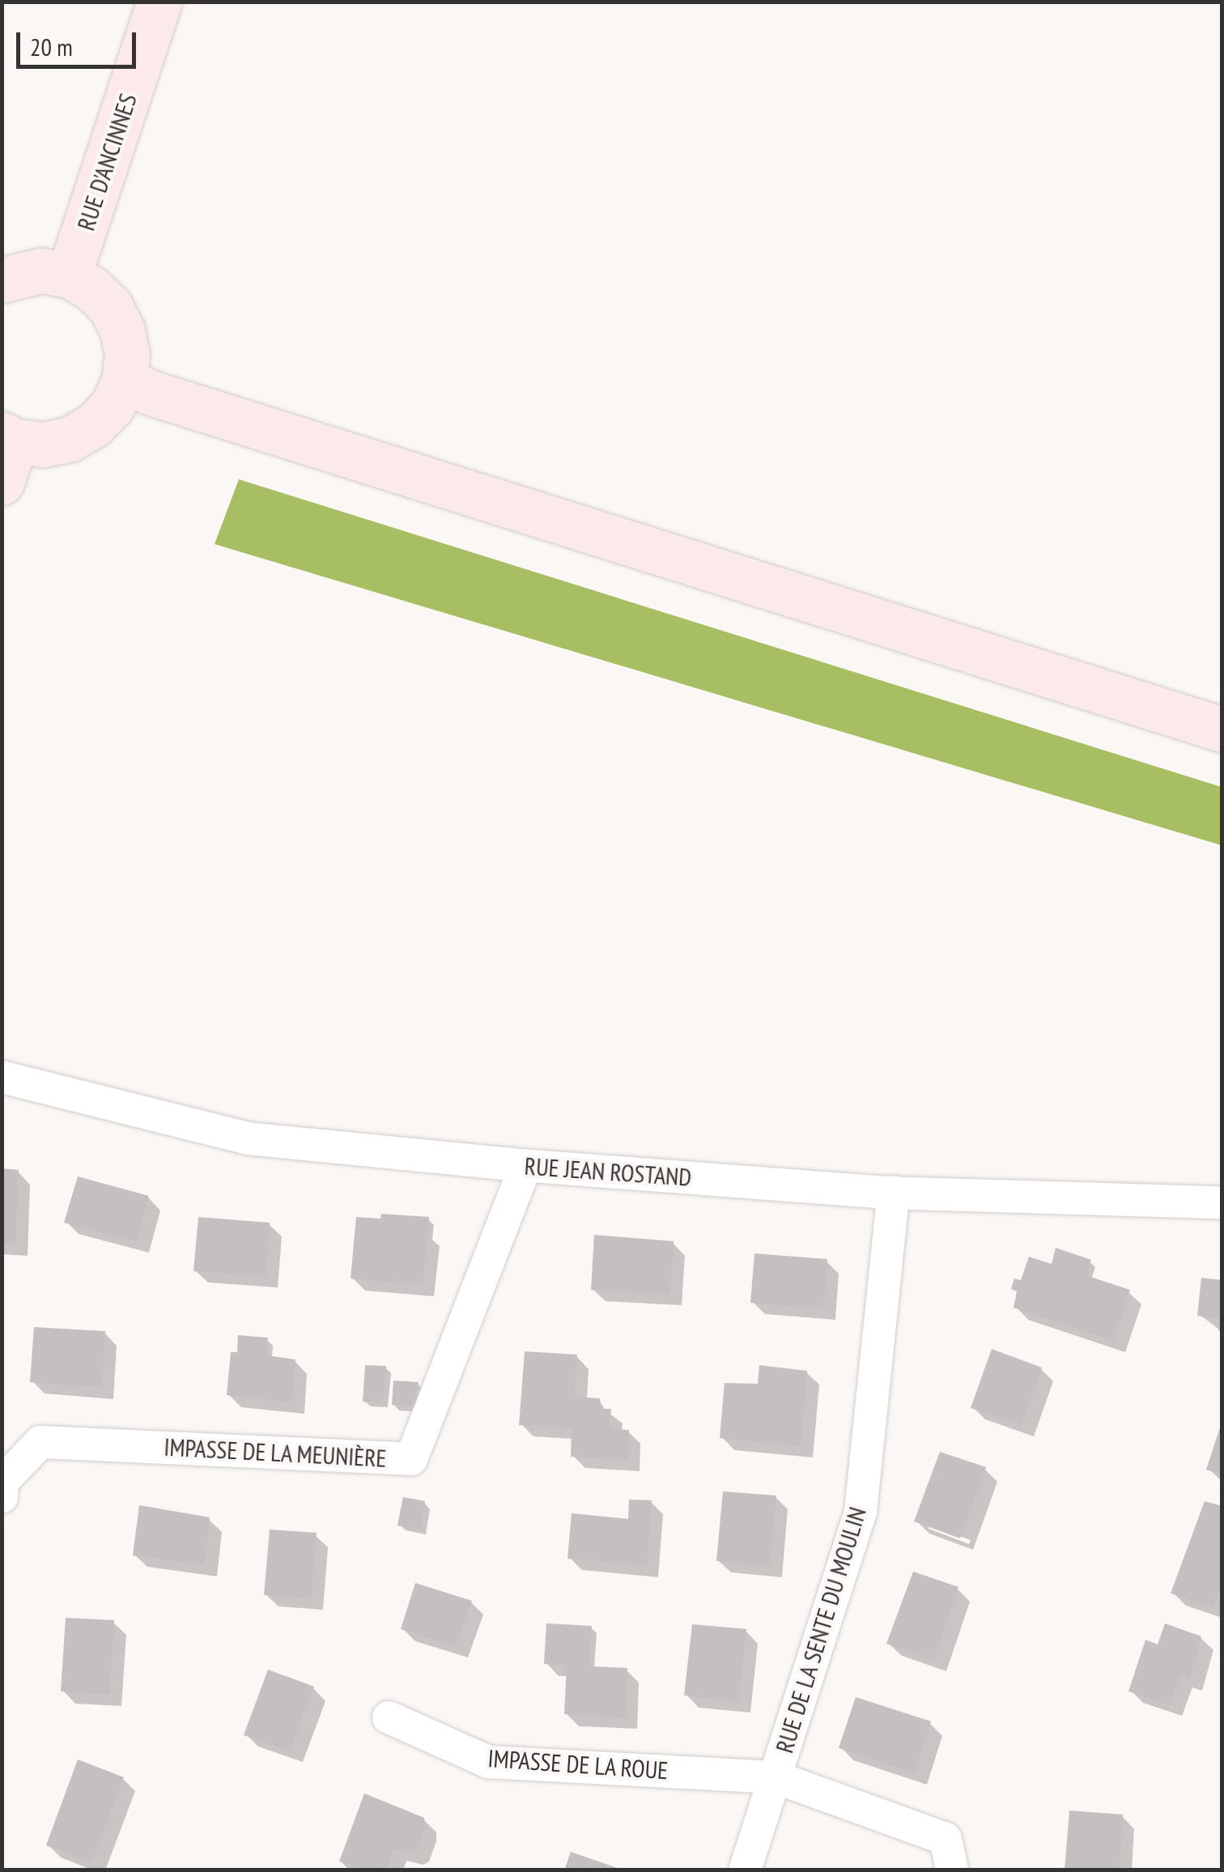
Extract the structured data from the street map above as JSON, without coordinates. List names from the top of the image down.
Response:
{
  "streets": {
    "main road": ["RUE D'ANCINNES"],
    "street": [
      "RUE JEAN ROSTAND",
      "IMPASSE DE LA MEUNIÈRE",
      "RUE DE LA SENTE DU MOULIN",
      "IMPASSE DE LA ROUE"
    ]
  },
  "crossings": [
    ["RUE JEAN ROSTAND", "IMPASSE DE LA MEUNIÈRE"],
    ["RUE JEAN ROSTAND", "RUE DE LA SENTE DU MOULIN"],
    ["RUE DE LA SENTE DU MOULIN", "IMPASSE DE LA ROUE"]
  ],
  "scale_bar": "20 m"
}
